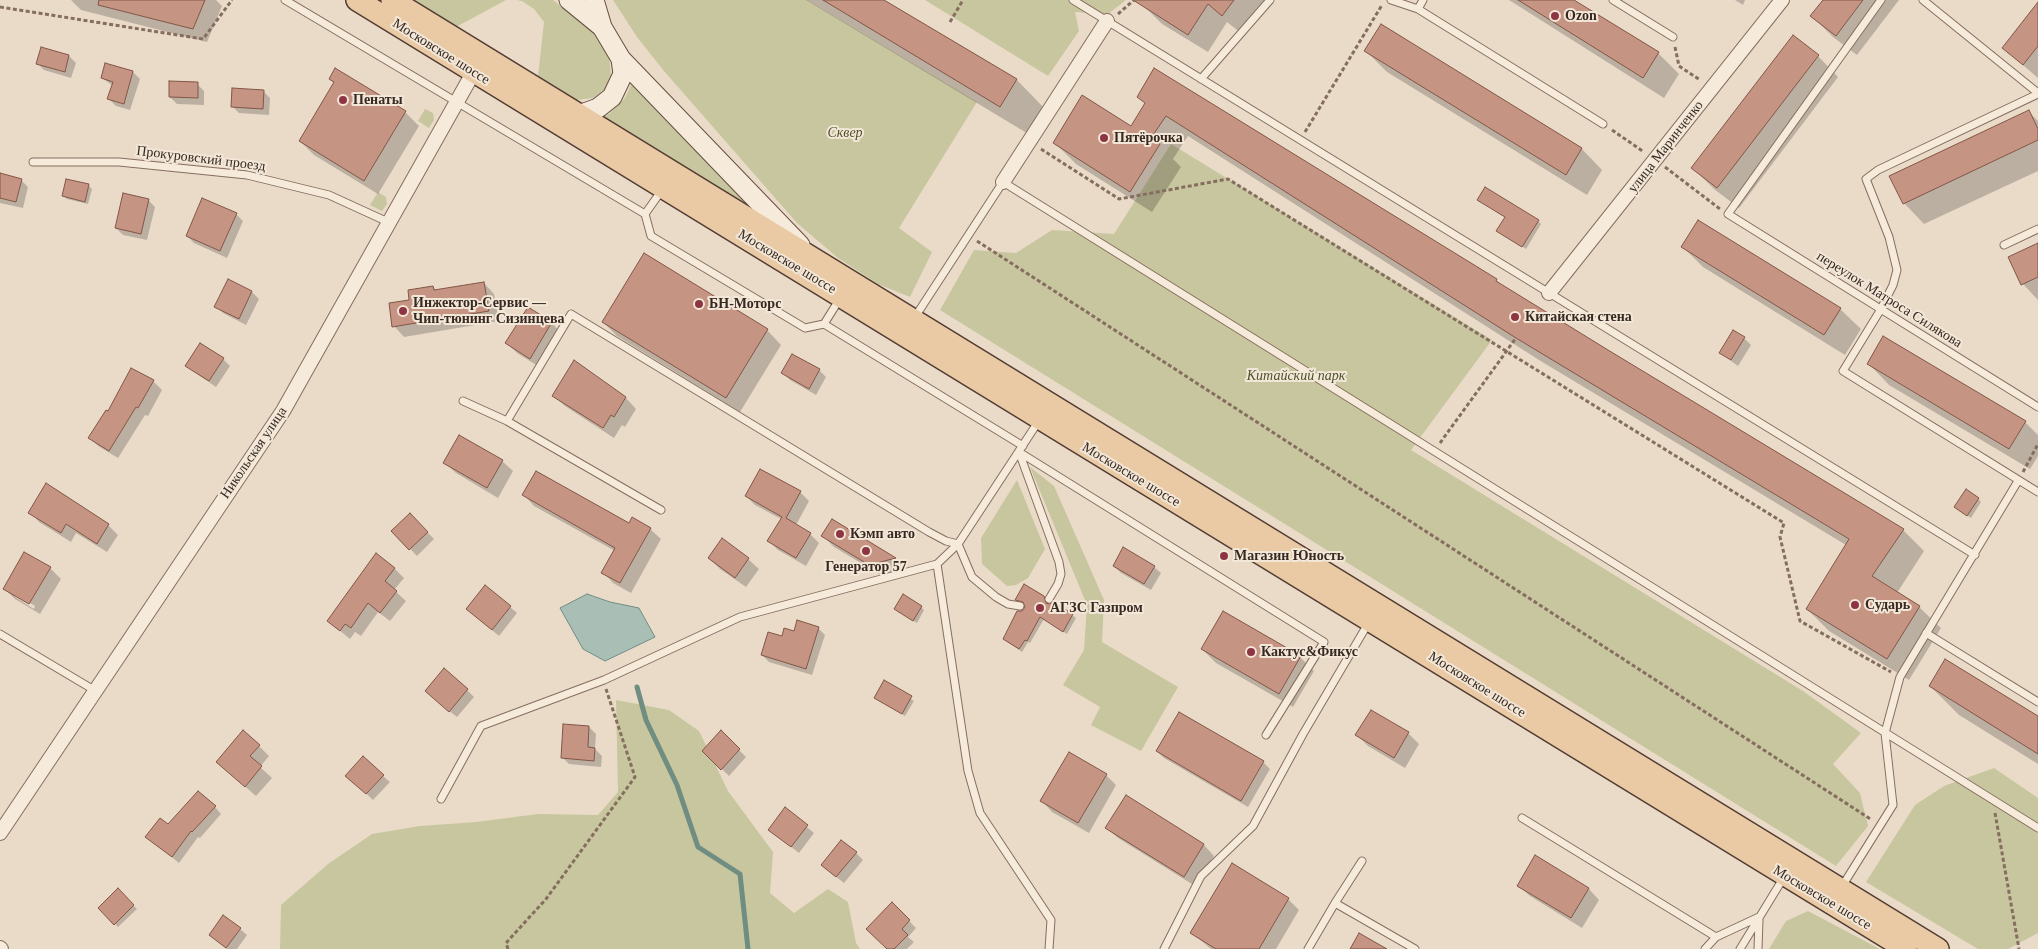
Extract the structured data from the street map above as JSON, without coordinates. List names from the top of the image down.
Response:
{
  "streets": {
    "main road": ["Московское шоссе"],
    "street": ["улица Маринченко", "Никольская улица"],
    "lane": ["Прокуровский проезд", "переулок Матроса Силякова"]
  },
  "crossings": [
    ["Московское шоссе", "Никольская улица"],
    ["Прокуровский проезд", "Никольская улица"]
  ],
  "parks": ["Сквер", "Китайский парк"],
  "places": [
    "Ozon",
    "Пенаты",
    "Пятёрочка",
    "БН-Моторс",
    "Инжектор-Сервис — Чип-тюнинг Сизинцева",
    "Китайская стена",
    "Кэмп авто",
    "Генератор 57",
    "Магазин Юность",
    "Сударь",
    "АГЗС Газпром",
    "Кактус&Фикус"
  ]
}
